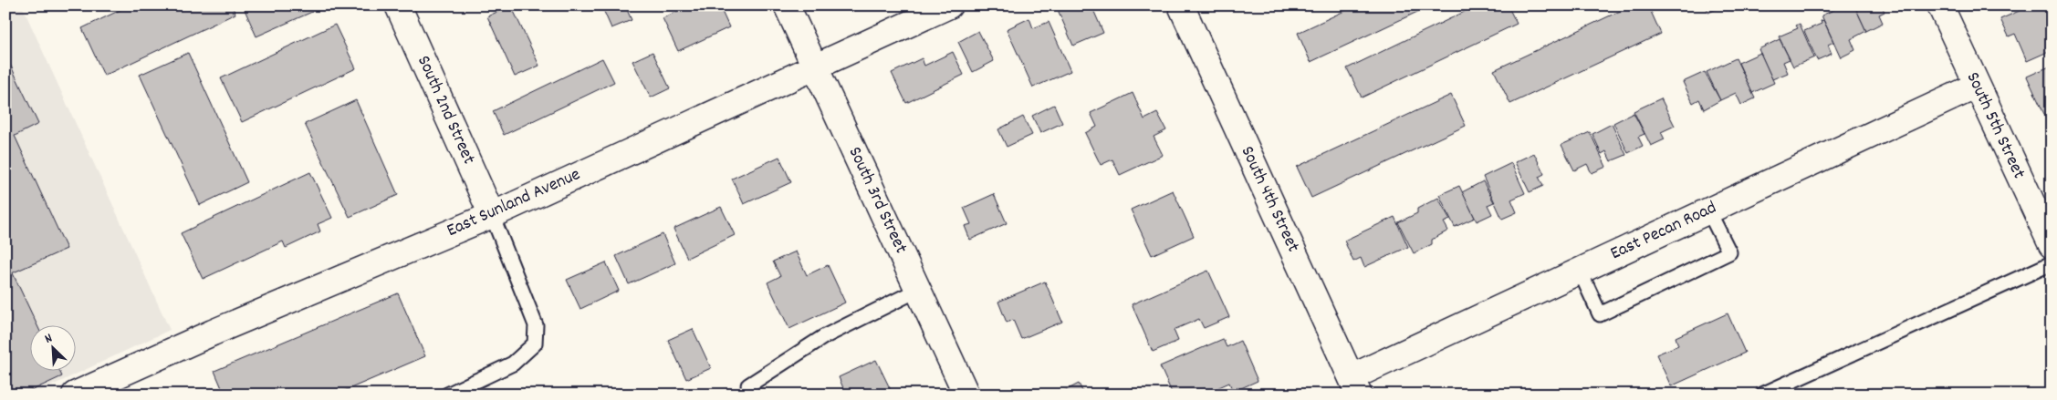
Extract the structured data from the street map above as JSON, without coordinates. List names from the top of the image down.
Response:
{
  "streets": {
    "street": [
      "South 2nd Street",
      "South 5th Street",
      "South 4th Street",
      "South 3rd Street",
      "East Sunland Avenue",
      "East Pecan Road"
    ]
  },
  "crossings": [
    ["South 2nd Street", "East Sunland Avenue"],
    ["South 5th Street", "East Pecan Road"],
    ["South 4th Street", "East Pecan Road"],
    ["South 3rd Street", "East Sunland Avenue"]
  ],
  "north": "top left"
}
